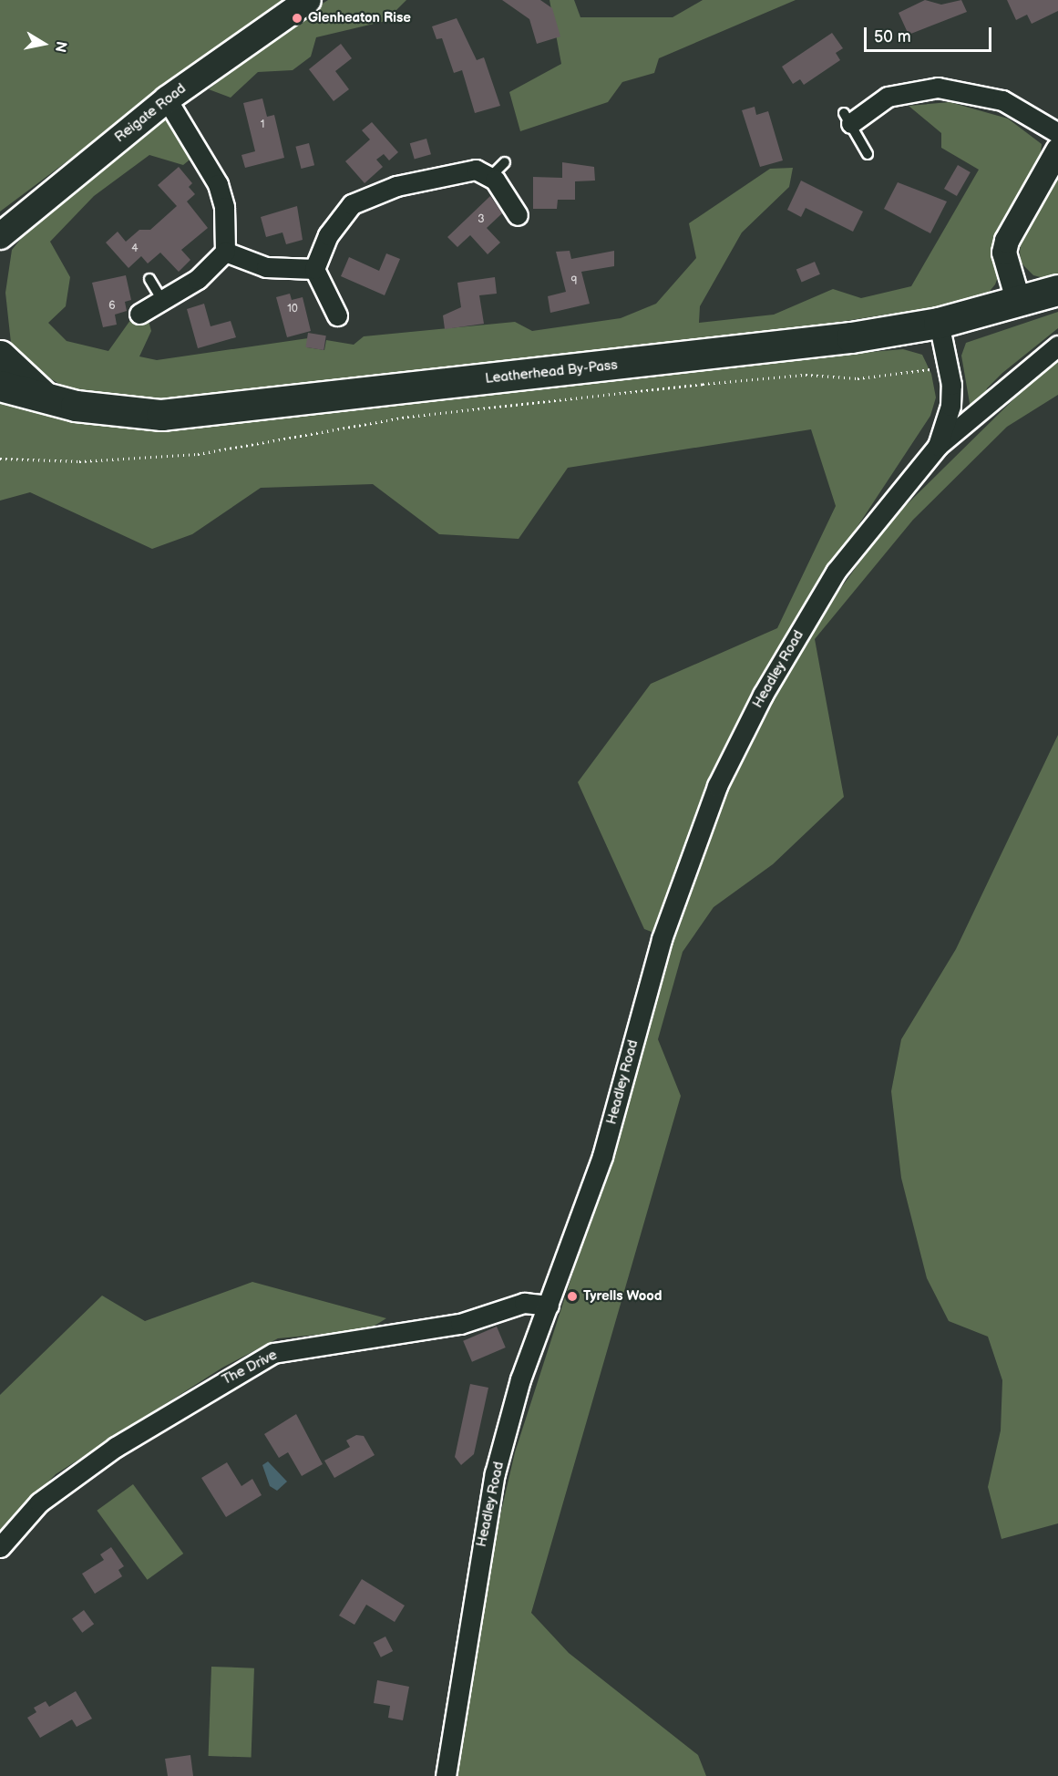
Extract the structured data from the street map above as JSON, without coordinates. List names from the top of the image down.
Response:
{
  "streets": {
    "highway": ["Leatherhead By-Pass"],
    "main road": ["Reigate Road"],
    "street": ["Headley Road", "The Drive"]
  },
  "crossings": [
    ["Leatherhead By-Pass", "Headley Road"],
    ["Headley Road", "The Drive"]
  ],
  "places": ["Glenheaton Rise", "Tyrells Wood"],
  "house_numbers": [
    "1",
    "3",
    "4",
    "9",
    "6",
    "10"
  ],
  "scale_bar": "50 m",
  "north": "right"
}
